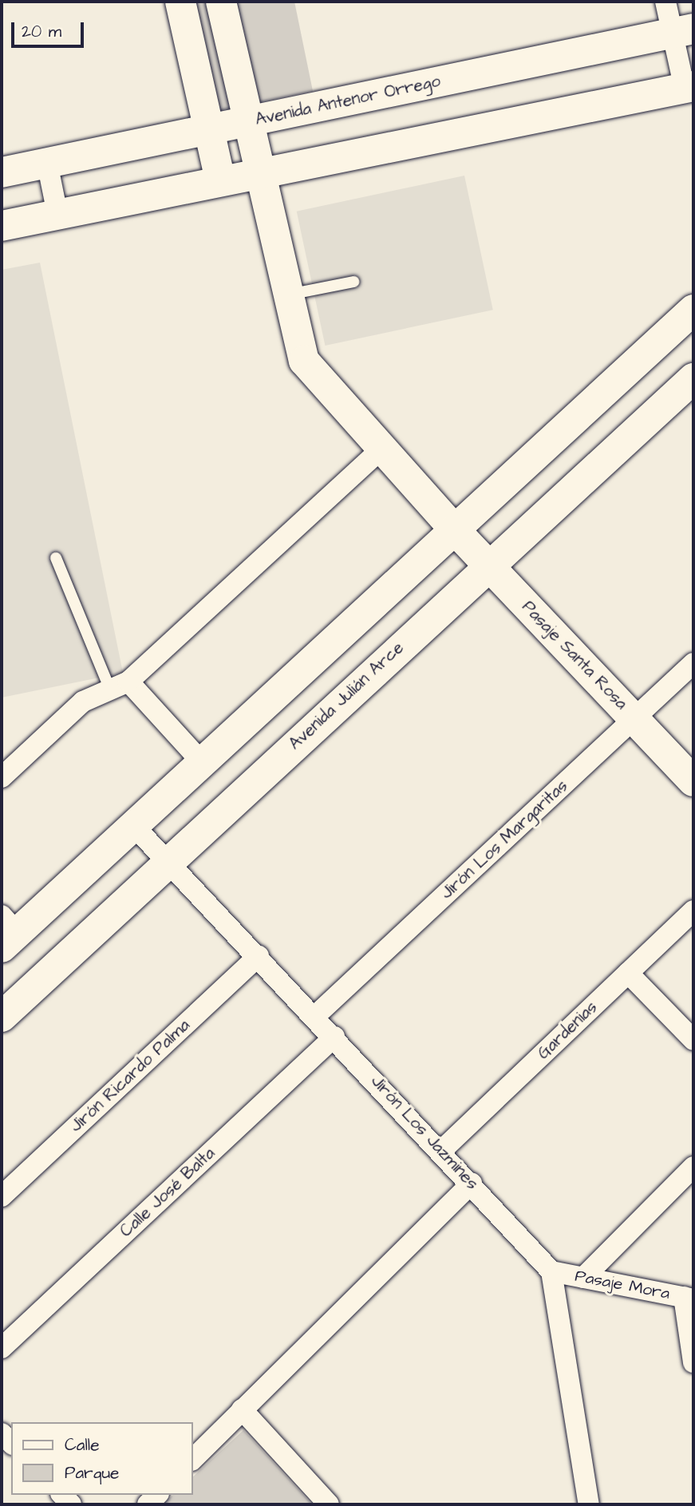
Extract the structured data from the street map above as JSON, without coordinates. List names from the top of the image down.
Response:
{
  "streets": {
    "street": [
      "Avenida Antenor Orrego",
      "Pasaje Santa Rosa",
      "Avenida Julián Arce",
      "Jirón Los Margaritas",
      "Gardenias",
      "Jirón Ricardo Palma",
      "Jirón Los Jazmines",
      "Calle José Balta",
      "Pasaje Mora"
    ]
  },
  "crossings": [
    ["Avenida Antenor Orrego", "Pasaje Santa Rosa"],
    ["Pasaje Santa Rosa", "Avenida Julián Arce"],
    ["Pasaje Santa Rosa", "Jirón Los Margaritas"],
    ["Avenida Julián Arce", "Jirón Los Jazmines"],
    ["Jirón Los Margaritas", "Jirón Los Jazmines"],
    ["Gardenias", "Jirón Los Jazmines"],
    ["Jirón Ricardo Palma", "Jirón Los Jazmines"],
    ["Jirón Los Jazmines", "Calle José Balta"],
    ["Jirón Los Jazmines", "Pasaje Mora"]
  ],
  "legend": ["Calle", "Parque"],
  "scale_bar": "20 m"
}
